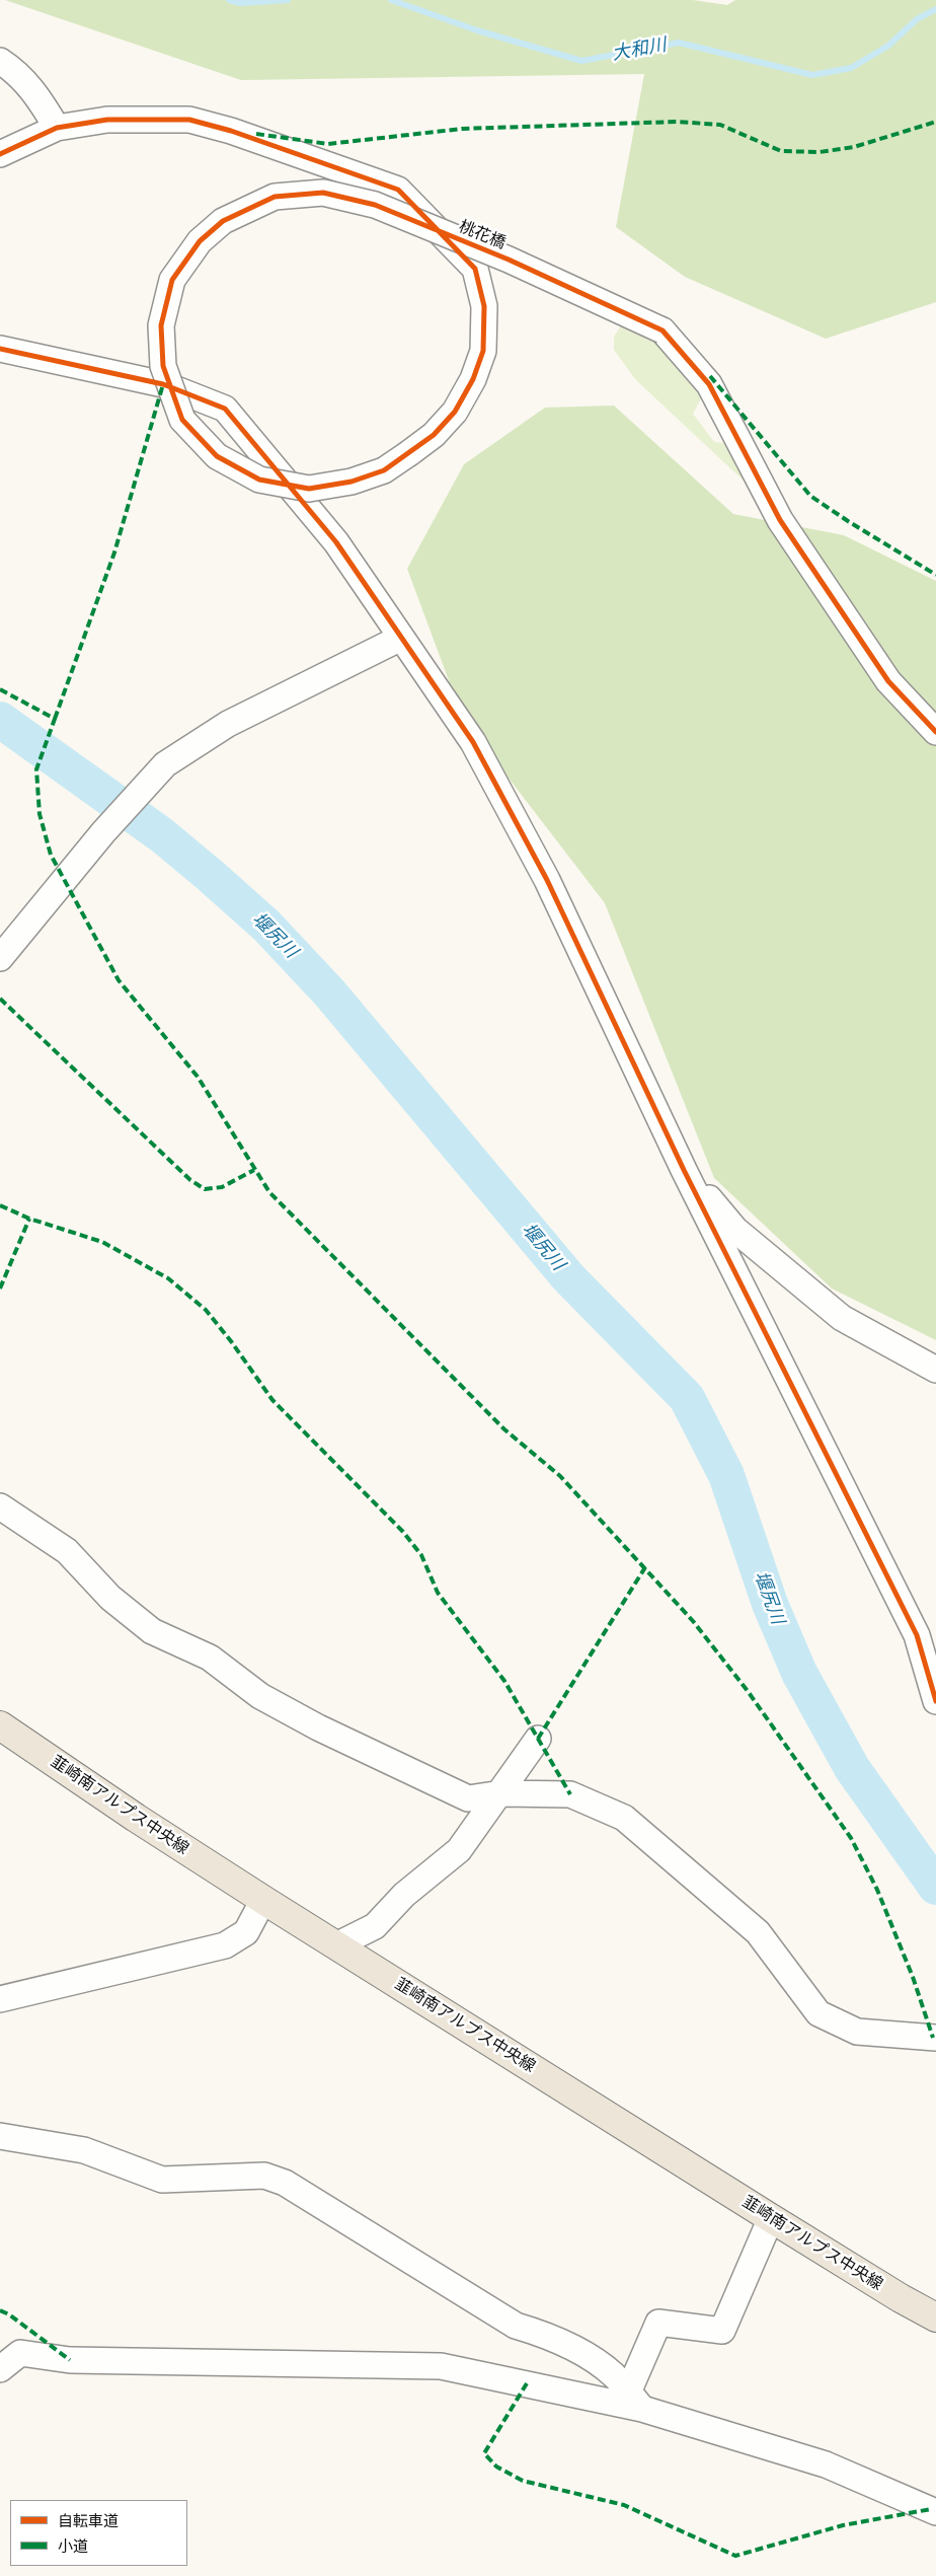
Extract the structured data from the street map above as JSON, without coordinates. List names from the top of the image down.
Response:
{
  "streets": {
    "main road": ["韮崎南アルプス中央線"],
    "street": ["桃花橋"]
  },
  "water": ["大和川", "堰尻川"],
  "legend": ["自転車道", "小道"]
}
